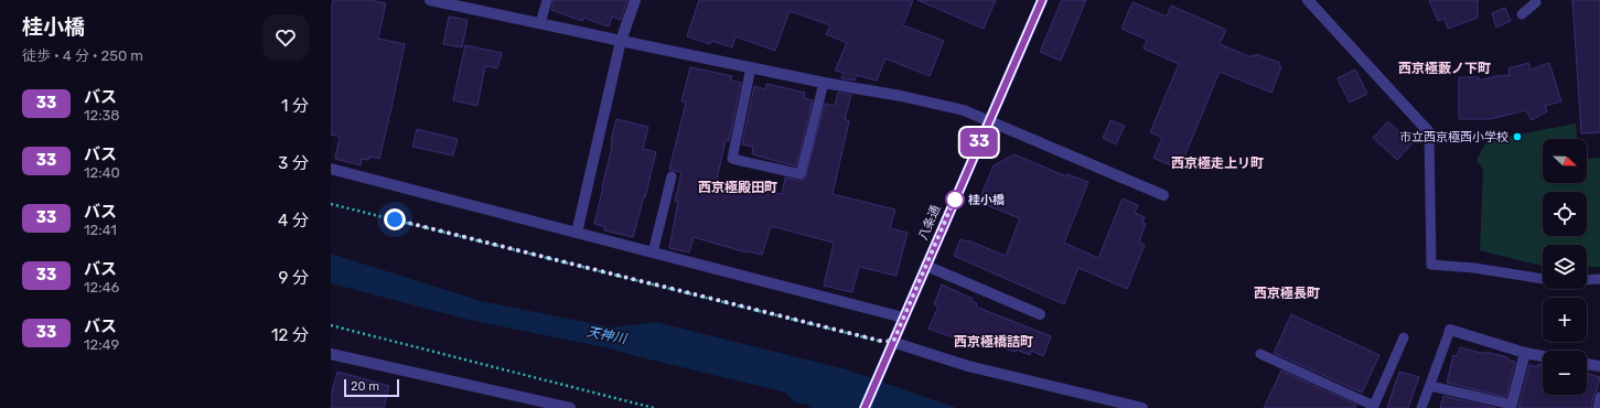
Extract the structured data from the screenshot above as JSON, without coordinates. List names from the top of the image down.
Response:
{
  "streets": {
    "main road": ["八条通"]
  },
  "districts": [
    "西京極藪ノ下町",
    "西京極走上リ町",
    "西京極殿田町",
    "西京極長町",
    "西京極橋詰町"
  ],
  "water": ["天神川"],
  "places": ["市立西京極西小学校", "桂小橋"],
  "lines": ["bus line 33"],
  "scale_bar": "20 m",
  "north": "right",
  "page": {
    "heading": ["桂小橋", "徒歩 · 4 分 · 250 m"],
    "on_map": "33",
    "list": [
      {
        "mark": "33",
        "name": "バス",
        "note": "12:38",
        "value": "1 分"
      },
      {
        "mark": "33",
        "name": "バス",
        "note": "12:40",
        "value": "3 分"
      },
      {
        "mark": "33",
        "name": "バス",
        "note": "12:41",
        "value": "4 分"
      },
      {
        "mark": "33",
        "name": "バス",
        "note": "12:46",
        "value": "9 分"
      },
      {
        "mark": "33",
        "name": "バス",
        "note": "12:49",
        "value": "12 分"
      }
    ],
    "map_buttons": ["+", "−"],
    "scale": "20 m"
  }
}
